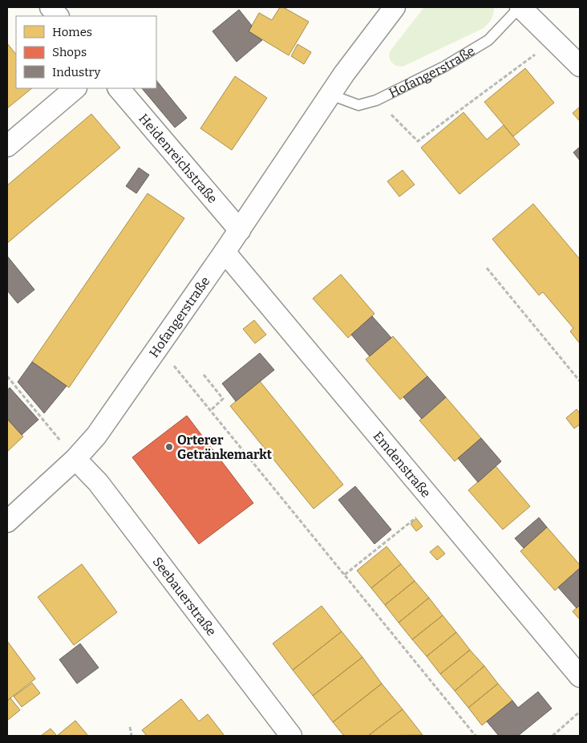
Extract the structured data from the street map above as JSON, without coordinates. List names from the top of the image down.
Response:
{
  "streets": {
    "street": [
      "Hofangerstraße",
      "Heidenreichstraße",
      "Emdenstraße",
      "Seebauerstraße"
    ]
  },
  "crossings": [
    ["Hofangerstraße", "Heidenreichstraße"],
    ["Hofangerstraße", "Emdenstraße"],
    ["Hofangerstraße", "Seebauerstraße"]
  ],
  "places": ["Orterer Getränkemarkt"],
  "legend": ["Homes", "Shops", "Industry"]
}
